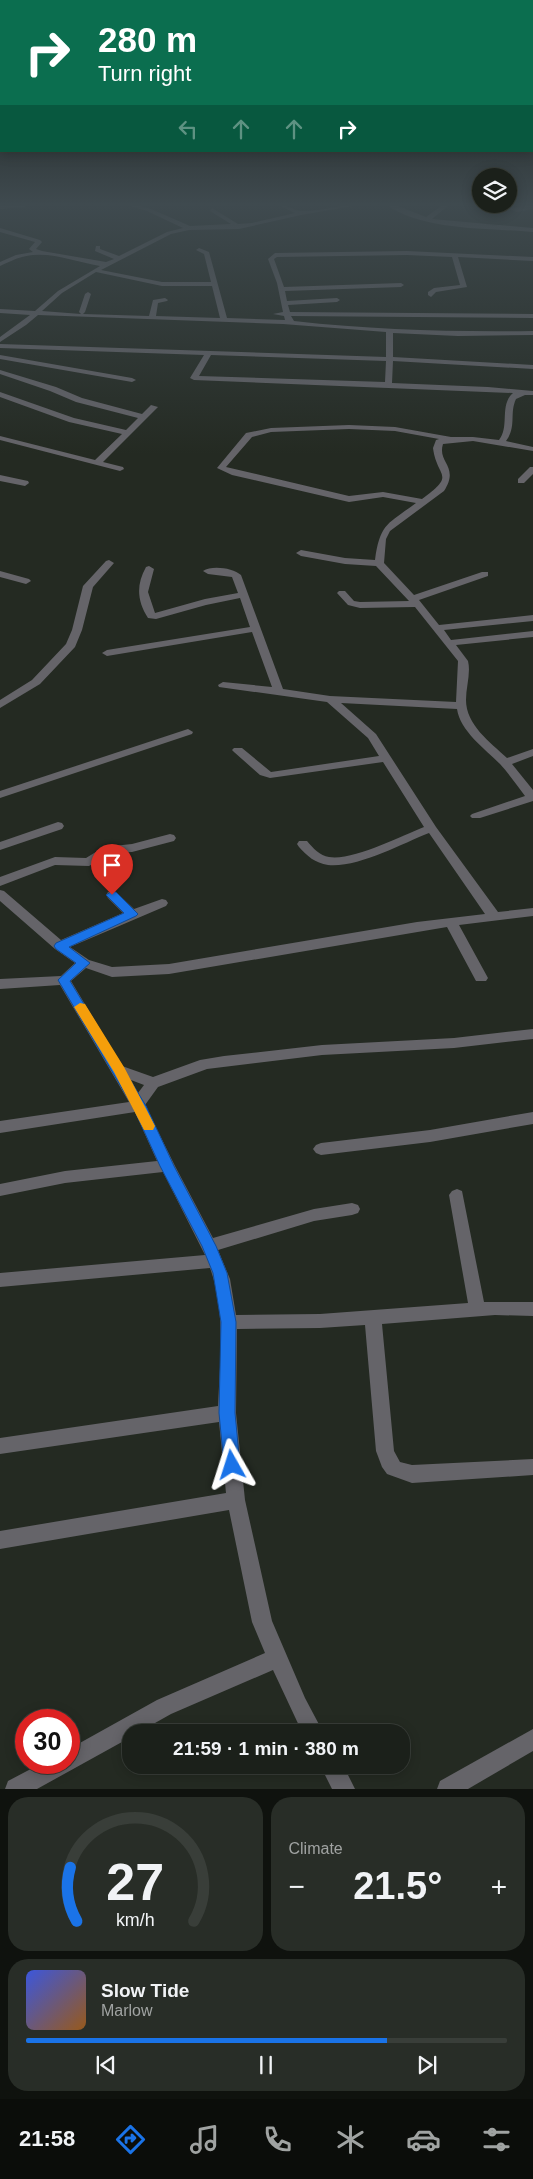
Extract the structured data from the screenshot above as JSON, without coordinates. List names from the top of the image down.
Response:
{
  "page": {
    "turn": ["280 m", "Turn right"],
    "limit": "30",
    "trip": "21:59 · 1 min · 380 m",
    "tile": "Climate",
    "heat": ["−", "21.5°", "+"],
    "song": ["Slow Tide", "Marlow"],
    "tabs": "21:58",
    "gauge": ["27", "km/h"]
  }
}
